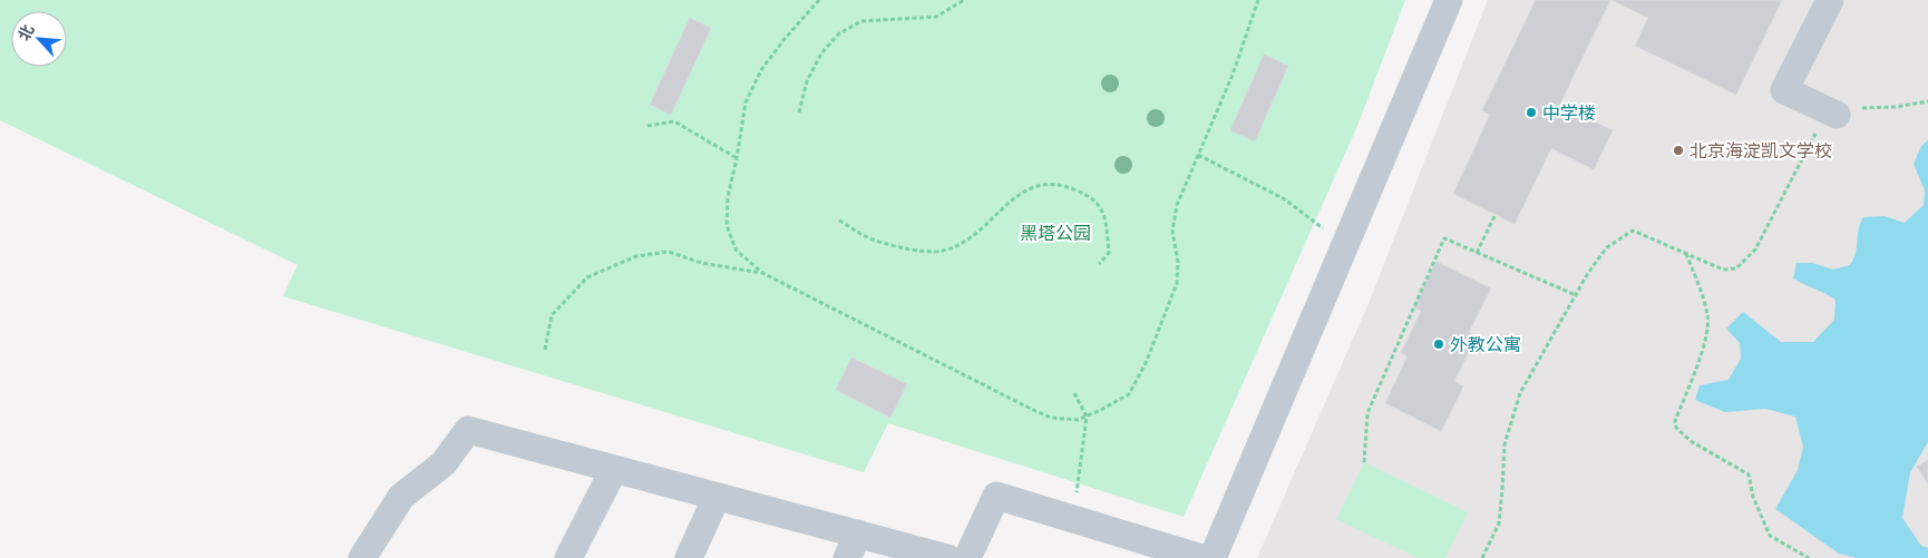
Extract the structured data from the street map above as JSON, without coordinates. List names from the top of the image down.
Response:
{
  "parks": ["黑塔公园"],
  "places": ["中学楼", "北京海淀凯文学校", "外教公寓"],
  "north": "top left"
}
